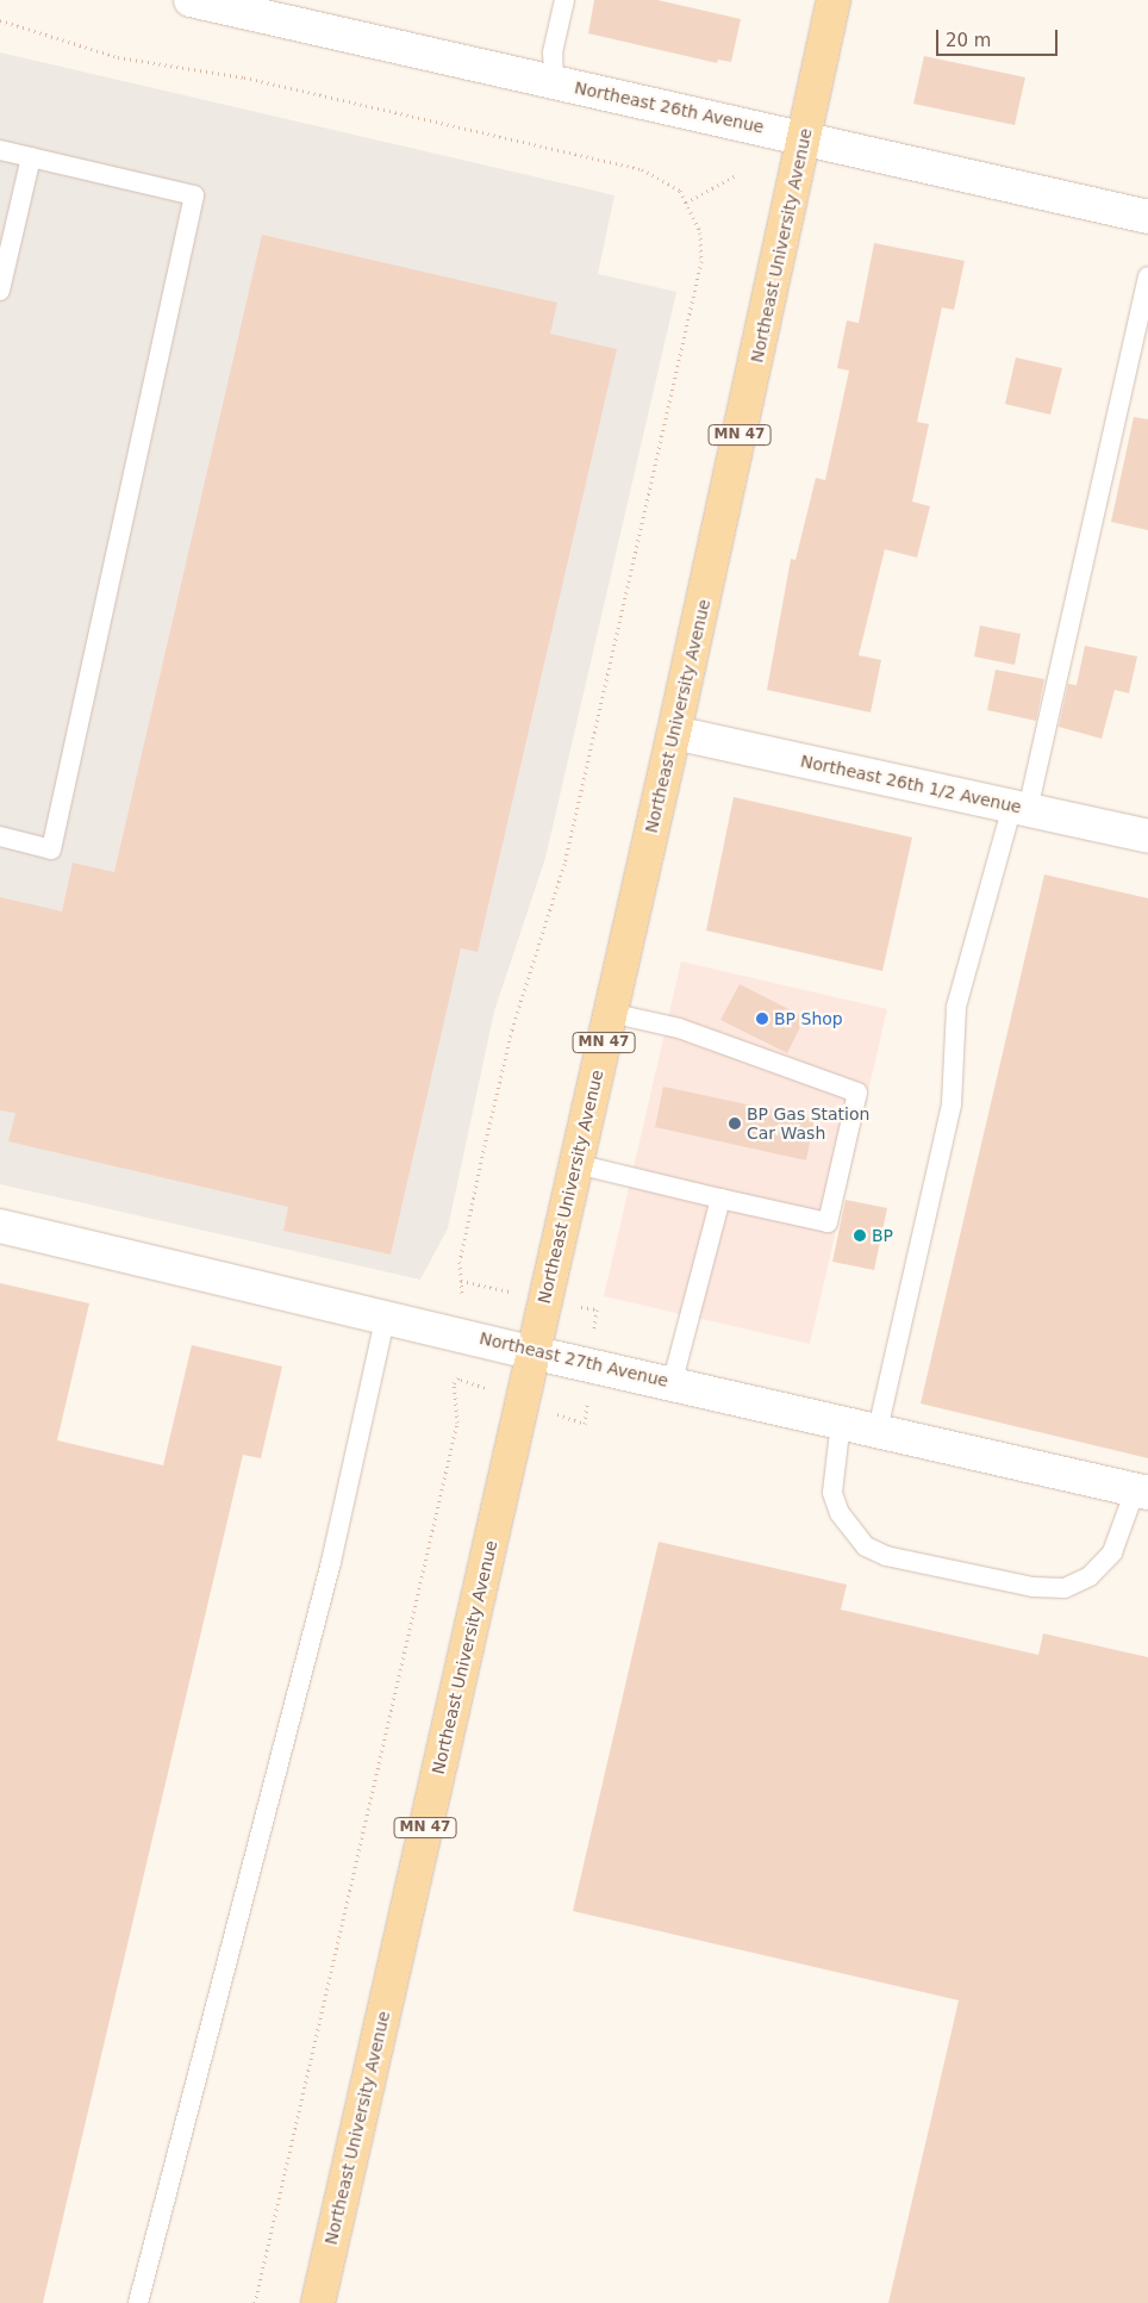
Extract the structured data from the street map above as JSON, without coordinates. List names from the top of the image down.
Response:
{
  "streets": {
    "main road": ["Northeast University Avenue", "MN 47"],
    "street": ["Northeast 26th Avenue", "Northeast 26th 1/2 Avenue", "Northeast 27th Avenue"]
  },
  "crossings": [
    ["Northeast 26th Avenue", "Northeast University Avenue"],
    ["Northeast University Avenue", "Northeast 26th 1/2 Avenue"],
    ["Northeast University Avenue", "Northeast 27th Avenue"]
  ],
  "places": ["BP Shop", "BP Gas Station Car Wash", "BP"],
  "scale_bar": "20 m"
}
